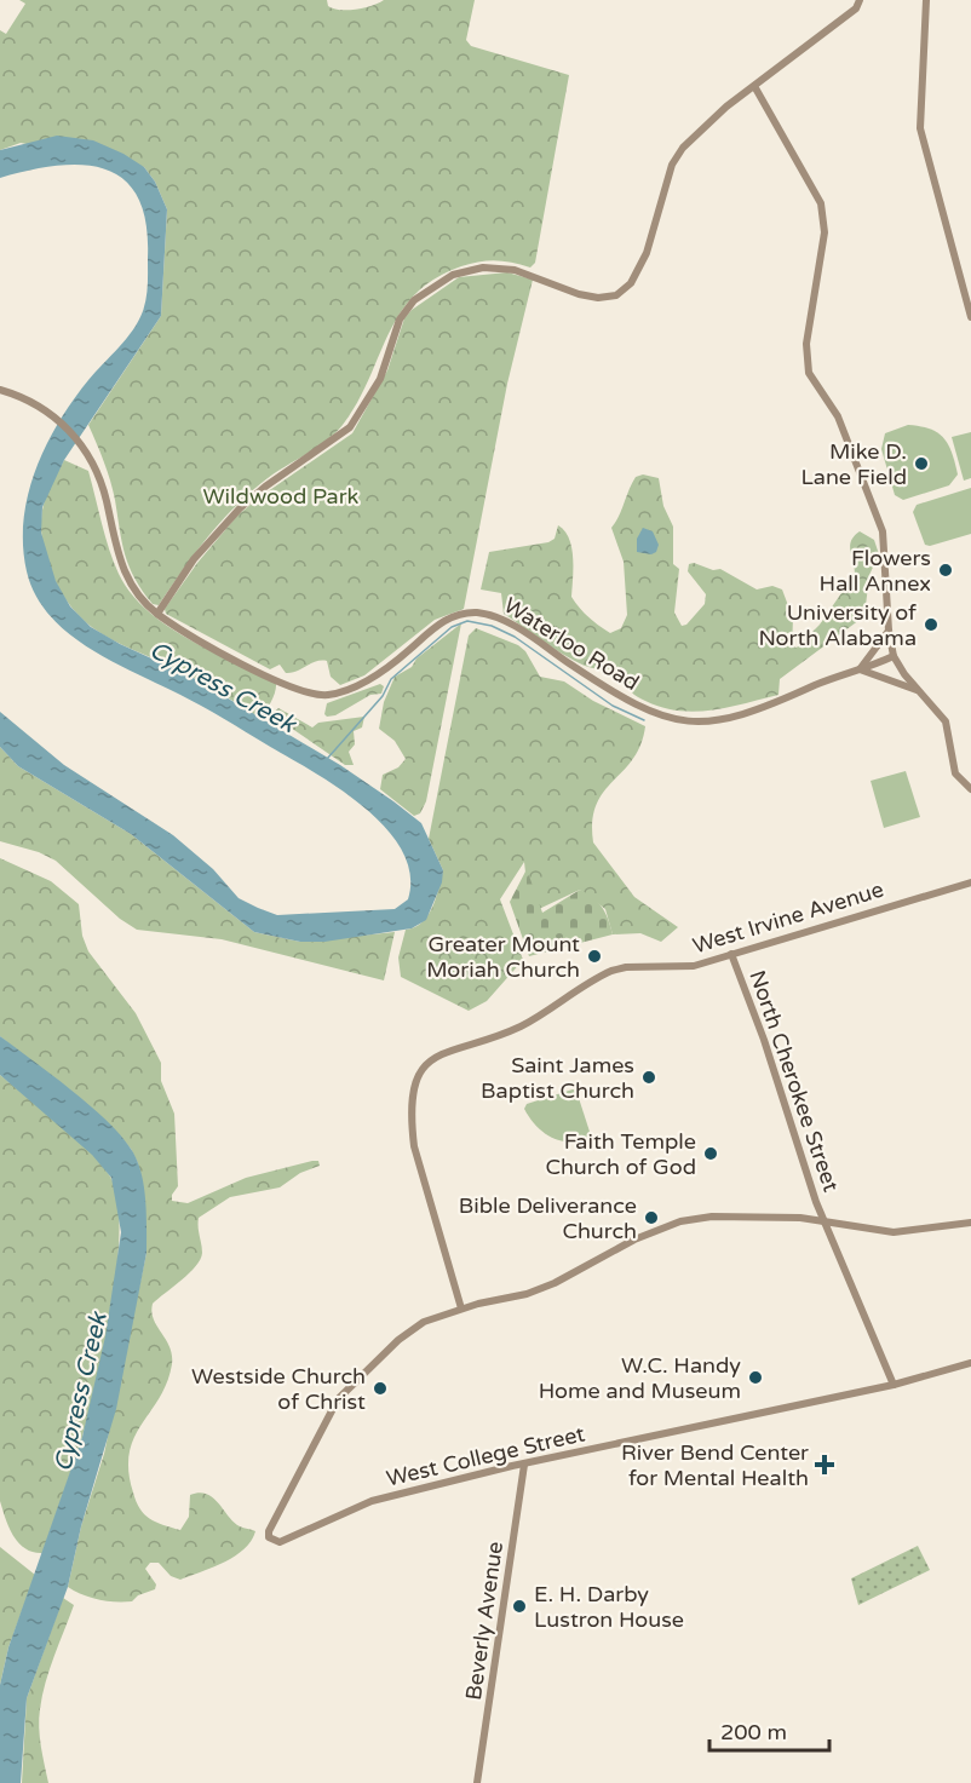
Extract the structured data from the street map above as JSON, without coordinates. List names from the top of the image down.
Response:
{
  "streets": {
    "street": [
      "Waterloo Road",
      "West Irvine Avenue",
      "North Cherokee Street",
      "West College Street",
      "Beverly Avenue"
    ]
  },
  "crossings": [
    ["West Irvine Avenue", "North Cherokee Street"],
    ["West Irvine Avenue", "West College Street"],
    ["North Cherokee Street", "West College Street"],
    ["West College Street", "Beverly Avenue"]
  ],
  "water": ["Cypress Creek"],
  "parks": ["Wildwood Park"],
  "places": {
    "other": [
      "Mike D. Lane Field",
      "Flowers Hall Annex",
      "University of North Alabama",
      "Greater Mount Moriah Church",
      "Saint James Baptist Church",
      "Faith Temple Church of God",
      "Bible Deliverance Church",
      "W.C. Handy Home and Museum",
      "Westside Church of Christ",
      "E. H. Darby Lustron House"
    ],
    "health": ["River Bend Center for Mental Health"]
  },
  "scale_bar": "200 m"
}
